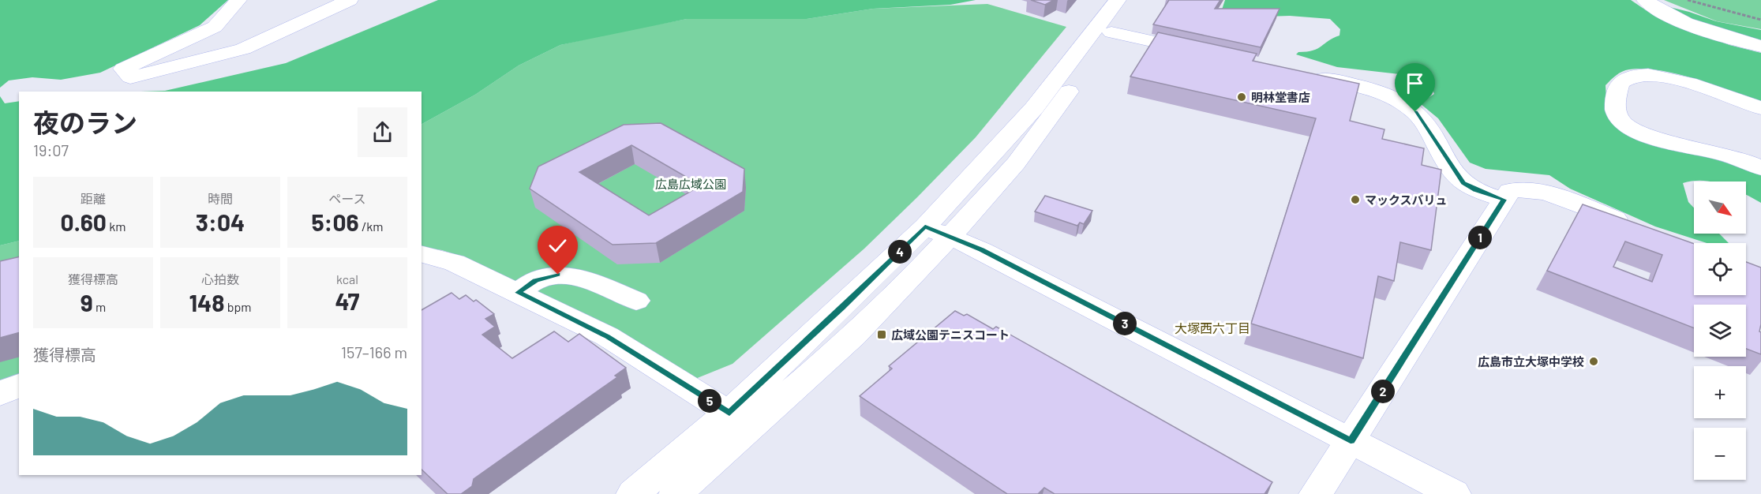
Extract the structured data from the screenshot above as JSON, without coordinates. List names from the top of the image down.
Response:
{
  "districts": ["大塚西六丁目"],
  "parks": ["広島広域公園"],
  "places": {
    "other": ["明林堂書店", "マックスバリュ", "広島市立大塚中学校"],
    "transit": ["広域公園テニスコート"]
  },
  "north": "bottom right",
  "page": {
    "heading": ["夜のラン", "19:07"],
    "stats": [
      ["距離", "0.60 km"],
      ["時間", "3:04"],
      ["ペース", "5:06 /km"],
      ["獲得標高", "9 m"],
      ["心拍数", "148 bpm"],
      ["kcal", "47"]
    ],
    "map_buttons": ["+", "−"],
    "pins": [
      "1",
      "4",
      "3",
      "2",
      "5"
    ],
    "chart": ["獲得標高", "157–166 m"]
  }
}
